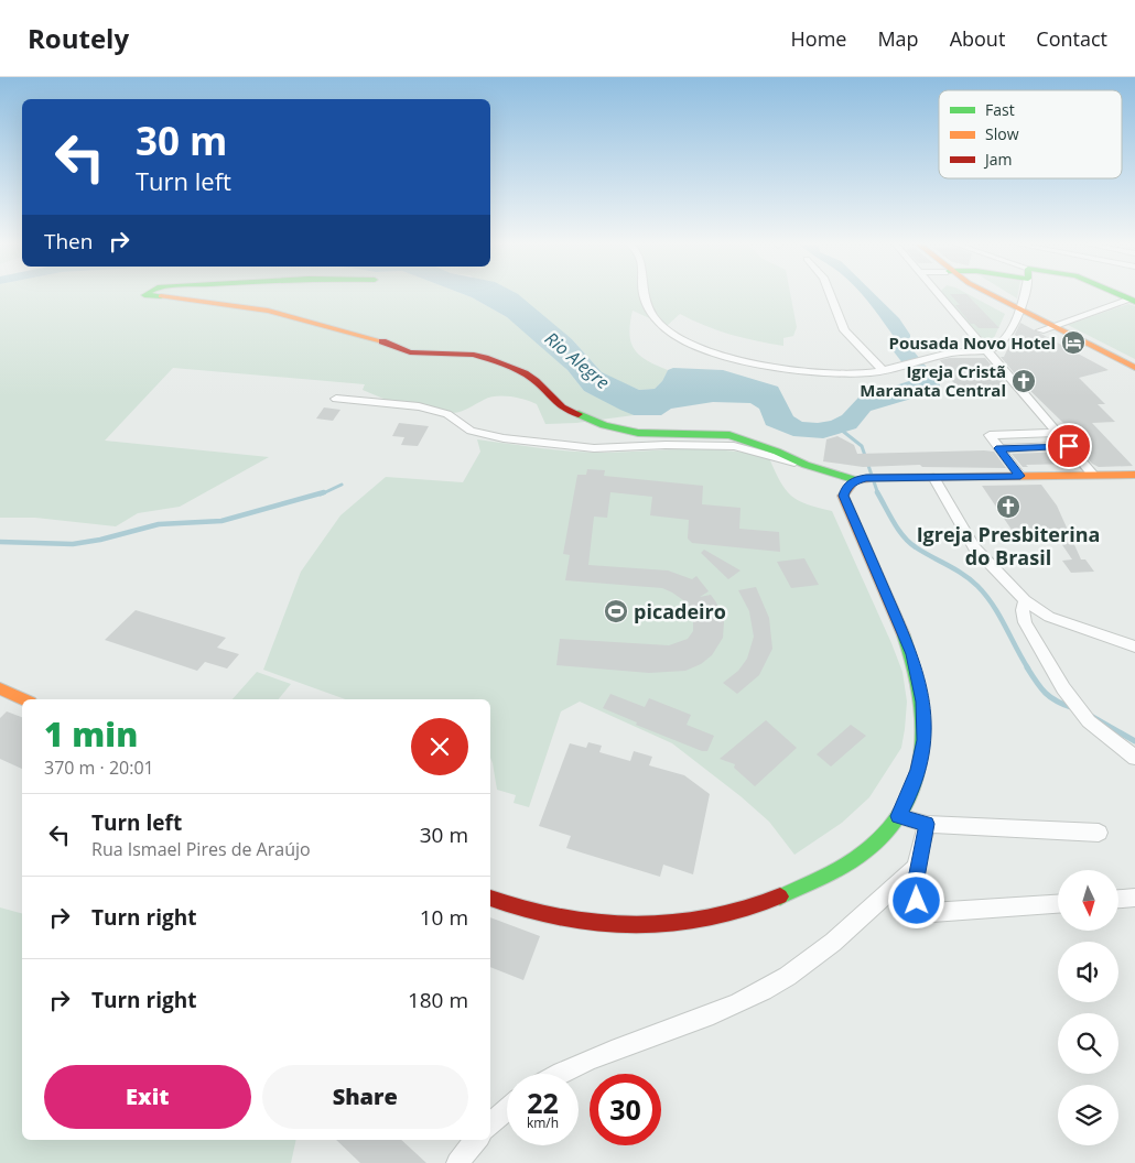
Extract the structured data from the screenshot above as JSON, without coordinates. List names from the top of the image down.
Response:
{
  "water": ["Rio Alegre"],
  "places": {
    "hotel": ["Pousada Novo Hotel"],
    "church": ["Igreja Cristã Maranata Central", "Igreja Presbiterina do Brasil"],
    "sports": ["picadeiro"]
  },
  "legend": ["Fast", "Slow", "Jam"],
  "north": "bottom",
  "page": {
    "header": "Routely",
    "nav": [
      "Home",
      "Map",
      "About",
      "Contact"
    ],
    "turn": ["30 m", "Turn left"],
    "then": "Then",
    "heading": ["1 min", "370 m · 20:01"],
    "list": [
      {
        "name": "Turn left",
        "note": "Rua Ismael Pires de Araújo",
        "value": "30 m"
      },
      {
        "name": "Turn right",
        "value": "10 m"
      },
      {
        "name": "Turn right",
        "value": "180 m"
      }
    ],
    "buttons": ["Exit", "Share"],
    "speed": "22 km/h",
    "limit": "30"
  }
}
